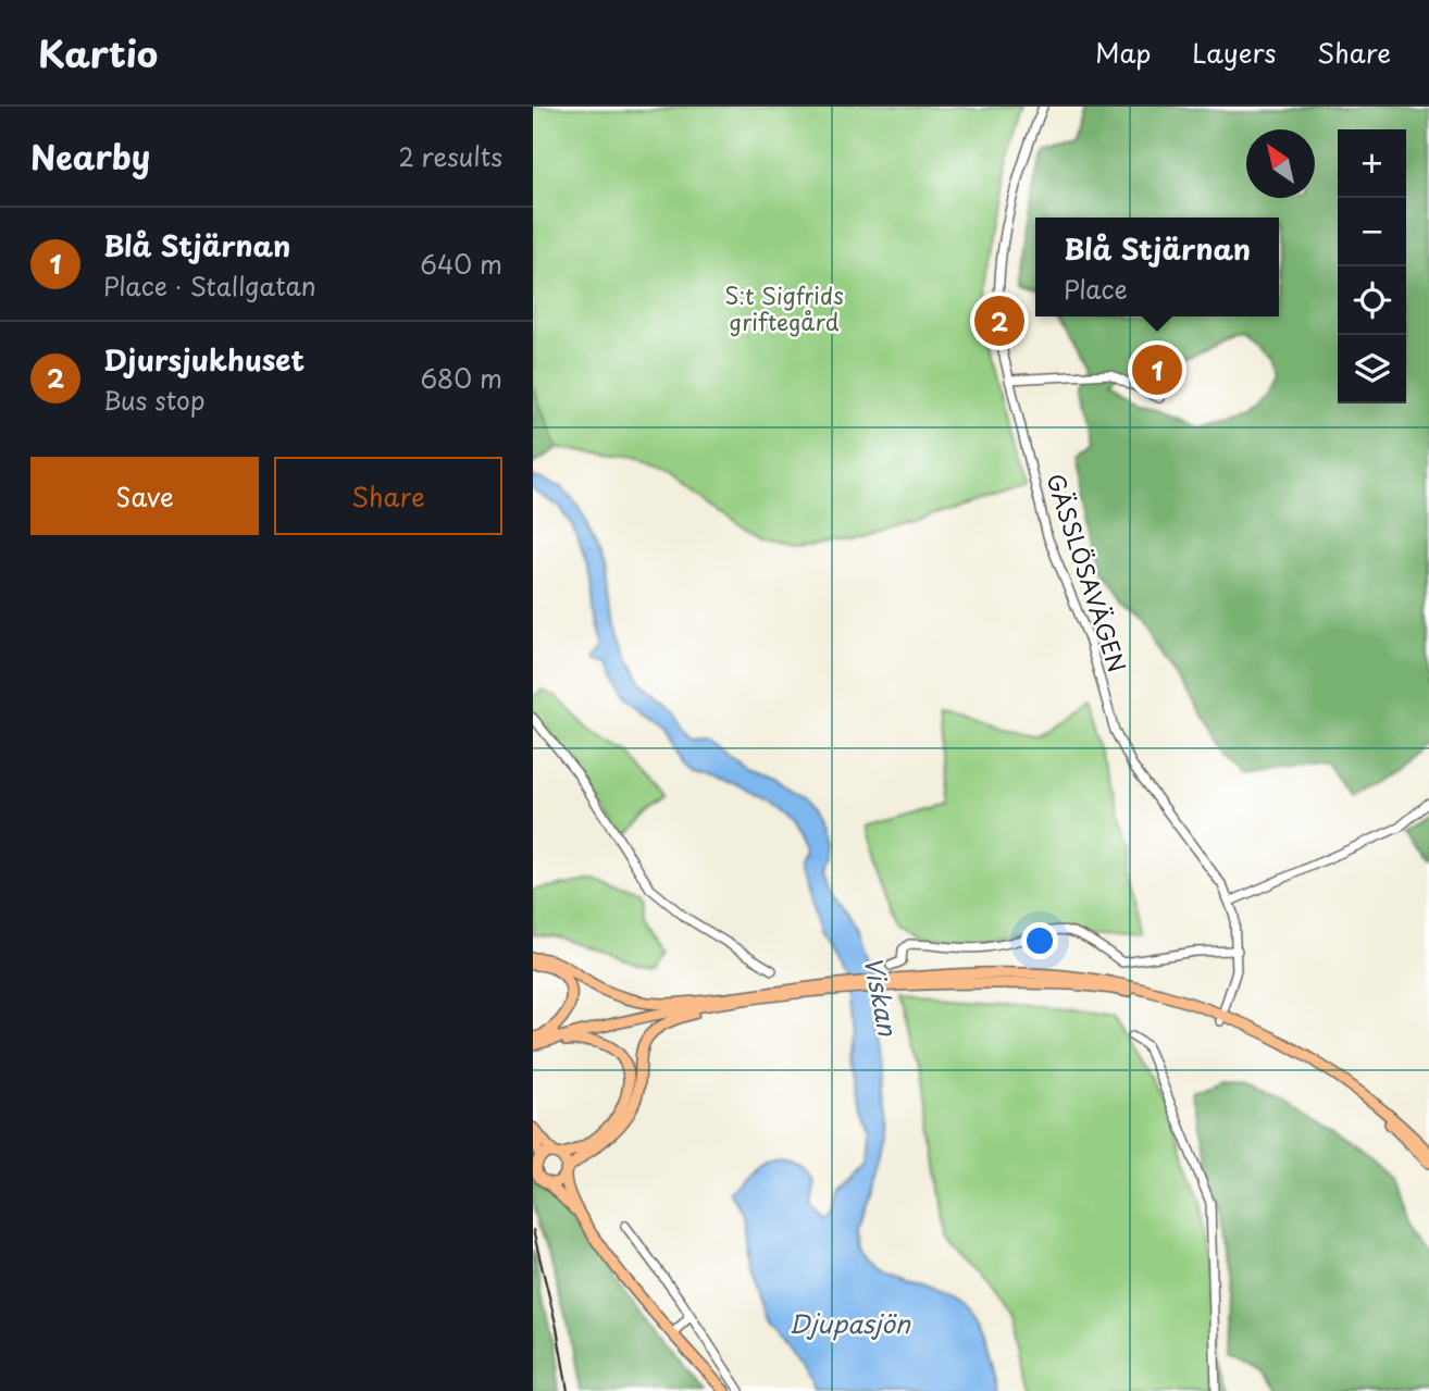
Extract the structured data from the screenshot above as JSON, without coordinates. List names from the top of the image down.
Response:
{
  "streets": {
    "street": ["GÄSSLÖSAVÄGEN"]
  },
  "water": ["Viskan", "Djupasjön"],
  "parks": ["S:t Sigfrids griftegård"],
  "north": "top left",
  "page": {
    "header": "Kartio",
    "nav": ["Map", "Layers", "Share"],
    "heading": ["Nearby", "2 results"],
    "map_buttons": ["+", "−"],
    "list": [
      {
        "mark": "1",
        "name": "Blå Stjärnan",
        "note": "Place · Stallgatan",
        "value": "640 m"
      },
      {
        "mark": "2",
        "name": "Djursjukhuset",
        "note": "Bus stop",
        "value": "680 m"
      }
    ],
    "popup": ["Blå Stjärnan", "Place"],
    "pins": ["2", "1"],
    "buttons": ["Save", "Share"]
  }
}
